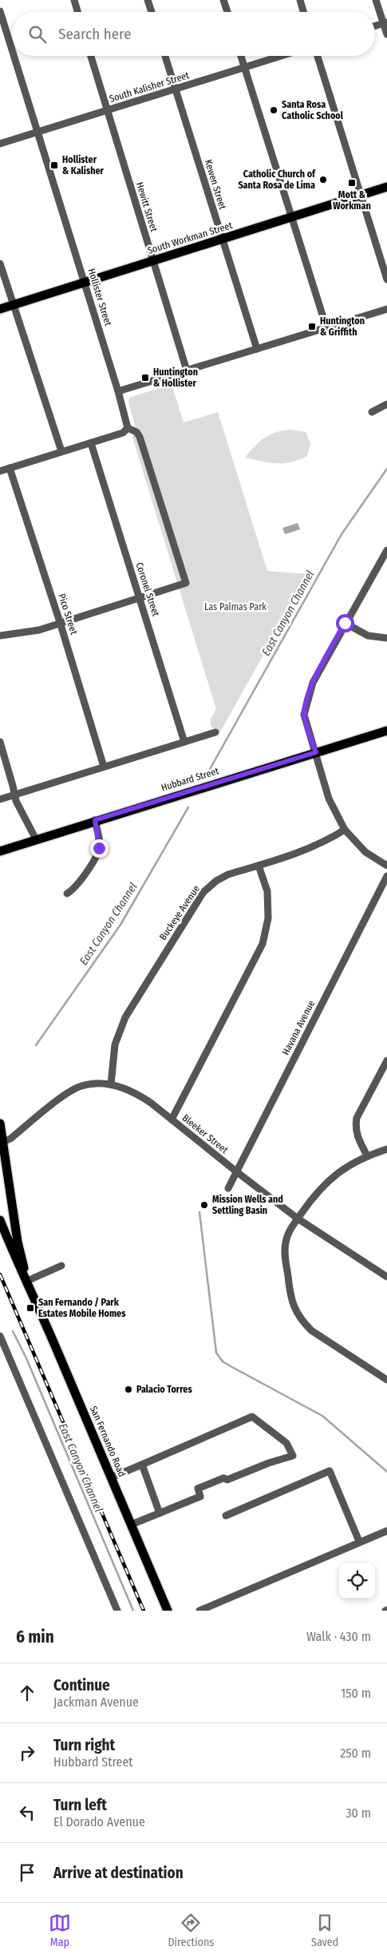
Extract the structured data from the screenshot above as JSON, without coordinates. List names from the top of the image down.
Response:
{
  "streets": {
    "main road": ["South Workman Street", "Hubbard Street", "San Fernando Road"],
    "street": [
      "South Kalisher Street",
      "Kewen Street",
      "Hewitt Street",
      "Hollister Street",
      "Coronel Street",
      "Pico Street",
      "Buckeye Avenue",
      "Havana Avenue",
      "Bleeker Street"
    ]
  },
  "crossings": [
    ["South Kalisher Street", "Kewen Street"],
    ["South Kalisher Street", "Hewitt Street"],
    ["South Kalisher Street", "Hollister Street"],
    ["Kewen Street", "South Workman Street"],
    ["Hewitt Street", "South Workman Street"],
    ["South Workman Street", "Hollister Street"],
    ["Buckeye Avenue", "Bleeker Street"],
    ["Havana Avenue", "Bleeker Street"],
    ["Bleeker Street", "San Fernando Road"]
  ],
  "water": ["East Canyon Channel"],
  "parks": ["Las Palmas Park"],
  "places": {
    "other": [
      "Santa Rosa Catholic School",
      "Catholic Church of Santa Rosa de Lima",
      "Mission Wells and Settling Basin",
      "Palacio Torres"
    ],
    "transit": [
      "Hollister & Kalisher",
      "Mott & Workman",
      "Huntington & Griffith",
      "Huntington & Hollister",
      "San Fernando / Park Estates Mobile Homes"
    ]
  },
  "page": {
    "search": "Search here",
    "heading": ["6 min", "Walk · 430 m"],
    "list": [
      ["Continue", "Jackman Avenue", "150 m"],
      ["Turn right", "Hubbard Street", "250 m"],
      ["Turn left", "El Dorado Avenue", "30 m"],
      "Arrive at destination"
    ],
    "nav": ["Map", "Directions", "Saved"]
  }
}
